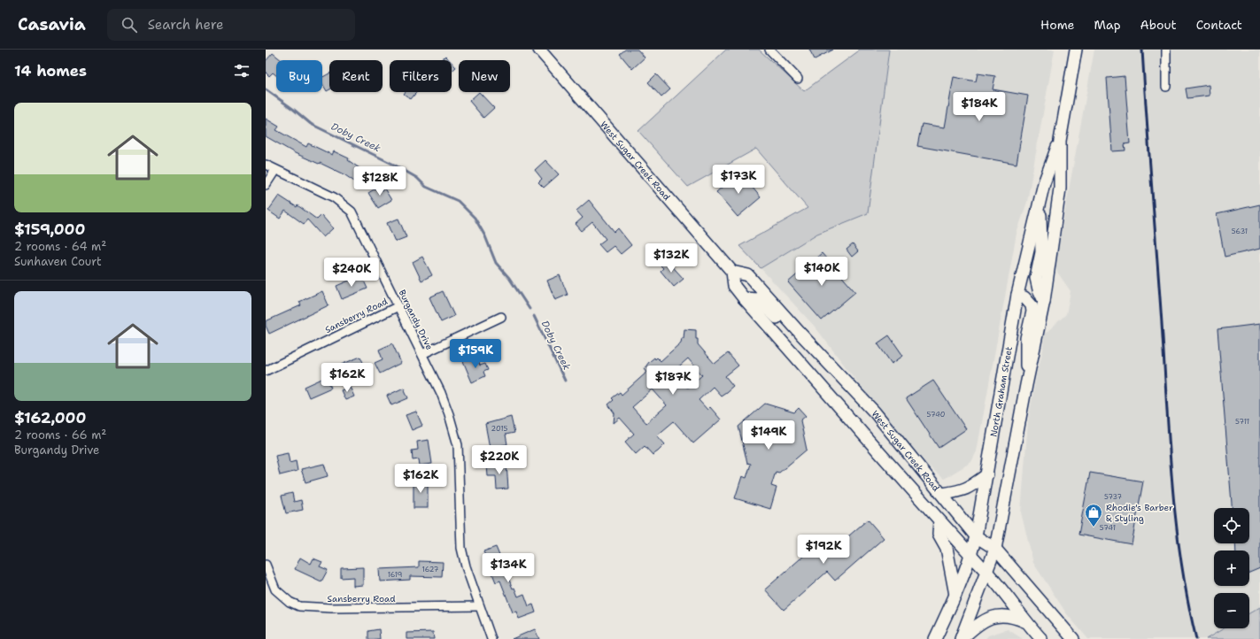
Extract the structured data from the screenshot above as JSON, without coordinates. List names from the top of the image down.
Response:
{
  "streets": {
    "main road": ["West Sugar Creek Road", "North Graham Street"],
    "street": ["Sansberry Road", "Burgandy Drive"]
  },
  "crossings": [
    ["West Sugar Creek Road", "North Graham Street"],
    ["Sansberry Road", "Burgandy Drive"]
  ],
  "water": ["Doby Creek"],
  "places": {
    "shop": ["Rhodie's Barber & Styling"]
  },
  "house_numbers": [
    "5631",
    "5740",
    "5711",
    "2015",
    "5737",
    "5741",
    "1627",
    "1619"
  ],
  "page": {
    "header": "Casavia",
    "search": "Search here",
    "nav": [
      "Home",
      "Map",
      "About",
      "Contact"
    ],
    "heading": "14 homes",
    "chip": [
      "Buy",
      "Rent",
      "Filters",
      "New"
    ],
    "list": [
      {
        "name": "$159,000",
        "note": "2 rooms · 64 m² · Sunhaven Court"
      },
      {
        "name": "$162,000",
        "note": "2 rooms · 66 m² · Burgandy Drive"
      }
    ],
    "price": [
      "$184K",
      "$173K",
      "$128K",
      "$132K",
      "$140K",
      "$240K",
      "$159K",
      "$162K",
      "$187K",
      "$149K",
      "$220K",
      "$162K",
      "$192K",
      "$134K"
    ],
    "map_buttons": ["+", "−"]
  }
}
